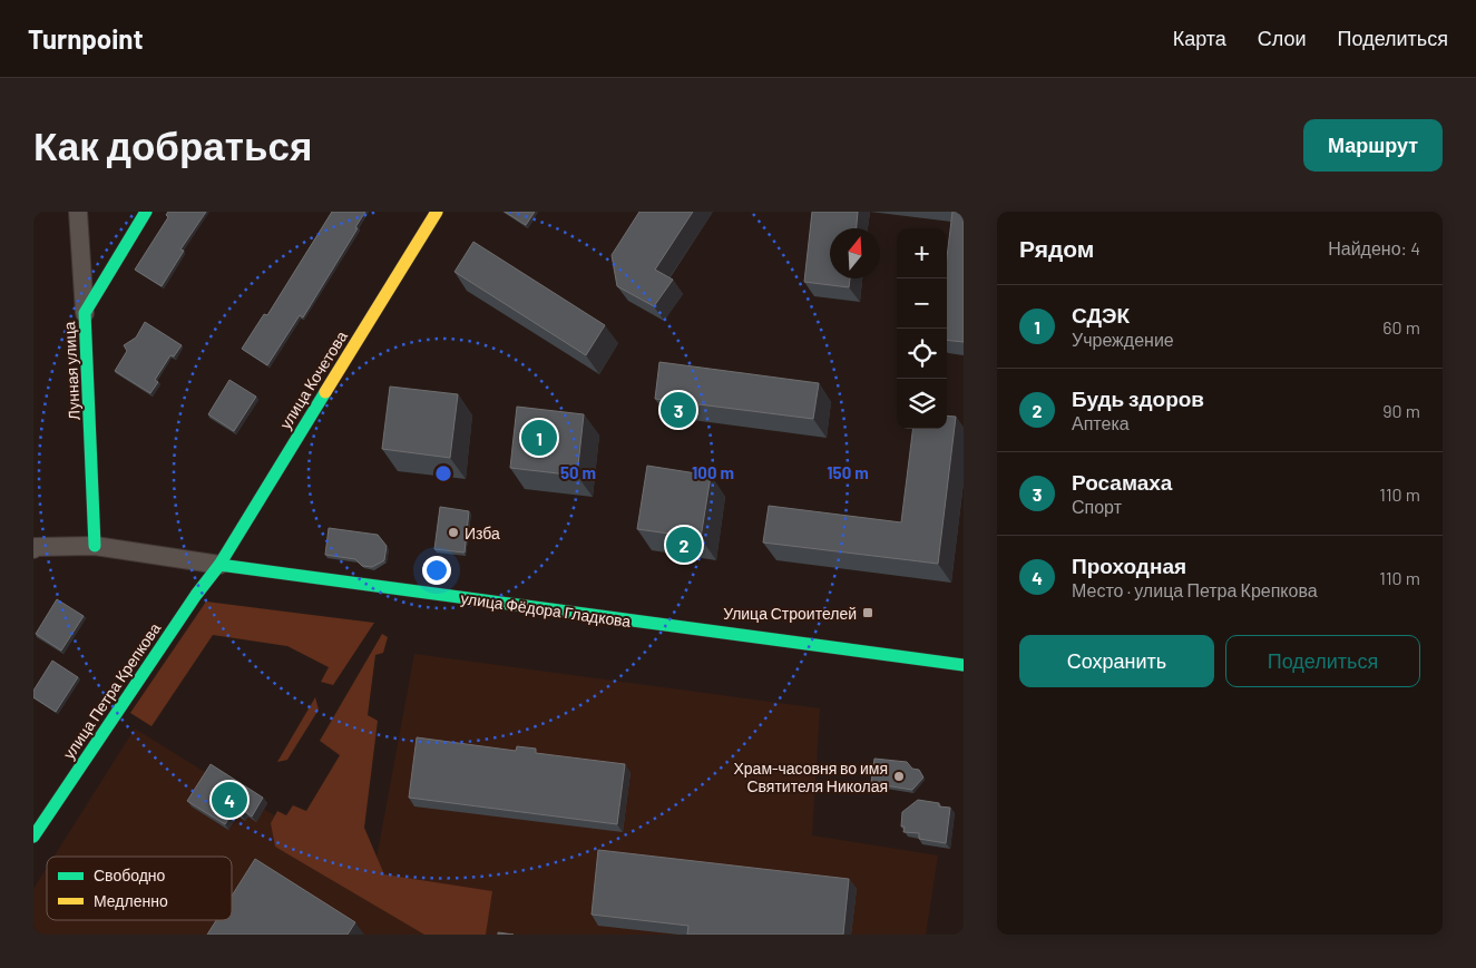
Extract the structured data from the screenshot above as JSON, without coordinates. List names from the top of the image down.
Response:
{
  "streets": {
    "street": [
      "Лунная улица",
      "улица Кочетова",
      "улица Фёдора Гладкова",
      "улица Петра Крепкова"
    ]
  },
  "crossings": [
    ["Лунная улица", "улица Фёдора Гладкова"],
    ["улица Кочетова", "улица Фёдора Гладкова"],
    ["улица Кочетова", "улица Петра Крепкова"],
    ["улица Фёдора Гладкова", "улица Петра Крепкова"]
  ],
  "places": {
    "other": ["Изба", "Храм-часовня во имя Святителя Николая"],
    "transit": ["Улица Строителей"]
  },
  "legend": ["Свободно", "Медленно"],
  "north": "top",
  "page": {
    "header": "Turnpoint",
    "nav": ["Карта", "Слои", "Поделиться"],
    "buttons": [
      "Маршрут",
      ["Сохранить", "Поделиться"]
    ],
    "title": "Как добраться",
    "heading": ["Рядом", "Найдено: 4"],
    "map_buttons": ["+", "−"],
    "list": [
      {
        "mark": "1",
        "name": "СДЭК",
        "note": "Учреждение",
        "value": "60 m"
      },
      {
        "mark": "2",
        "name": "Будь здоров",
        "note": "Аптека",
        "value": "90 m"
      },
      {
        "mark": "3",
        "name": "Росамаха",
        "note": "Спорт",
        "value": "110 m"
      },
      {
        "mark": "4",
        "name": "Проходная",
        "note": "Место · улица Петра Крепкова",
        "value": "110 m"
      }
    ],
    "pins": [
      "3",
      "1",
      "2",
      "4"
    ]
  },
  "rings": ["50 m", "100 m", "150 m"]
}
